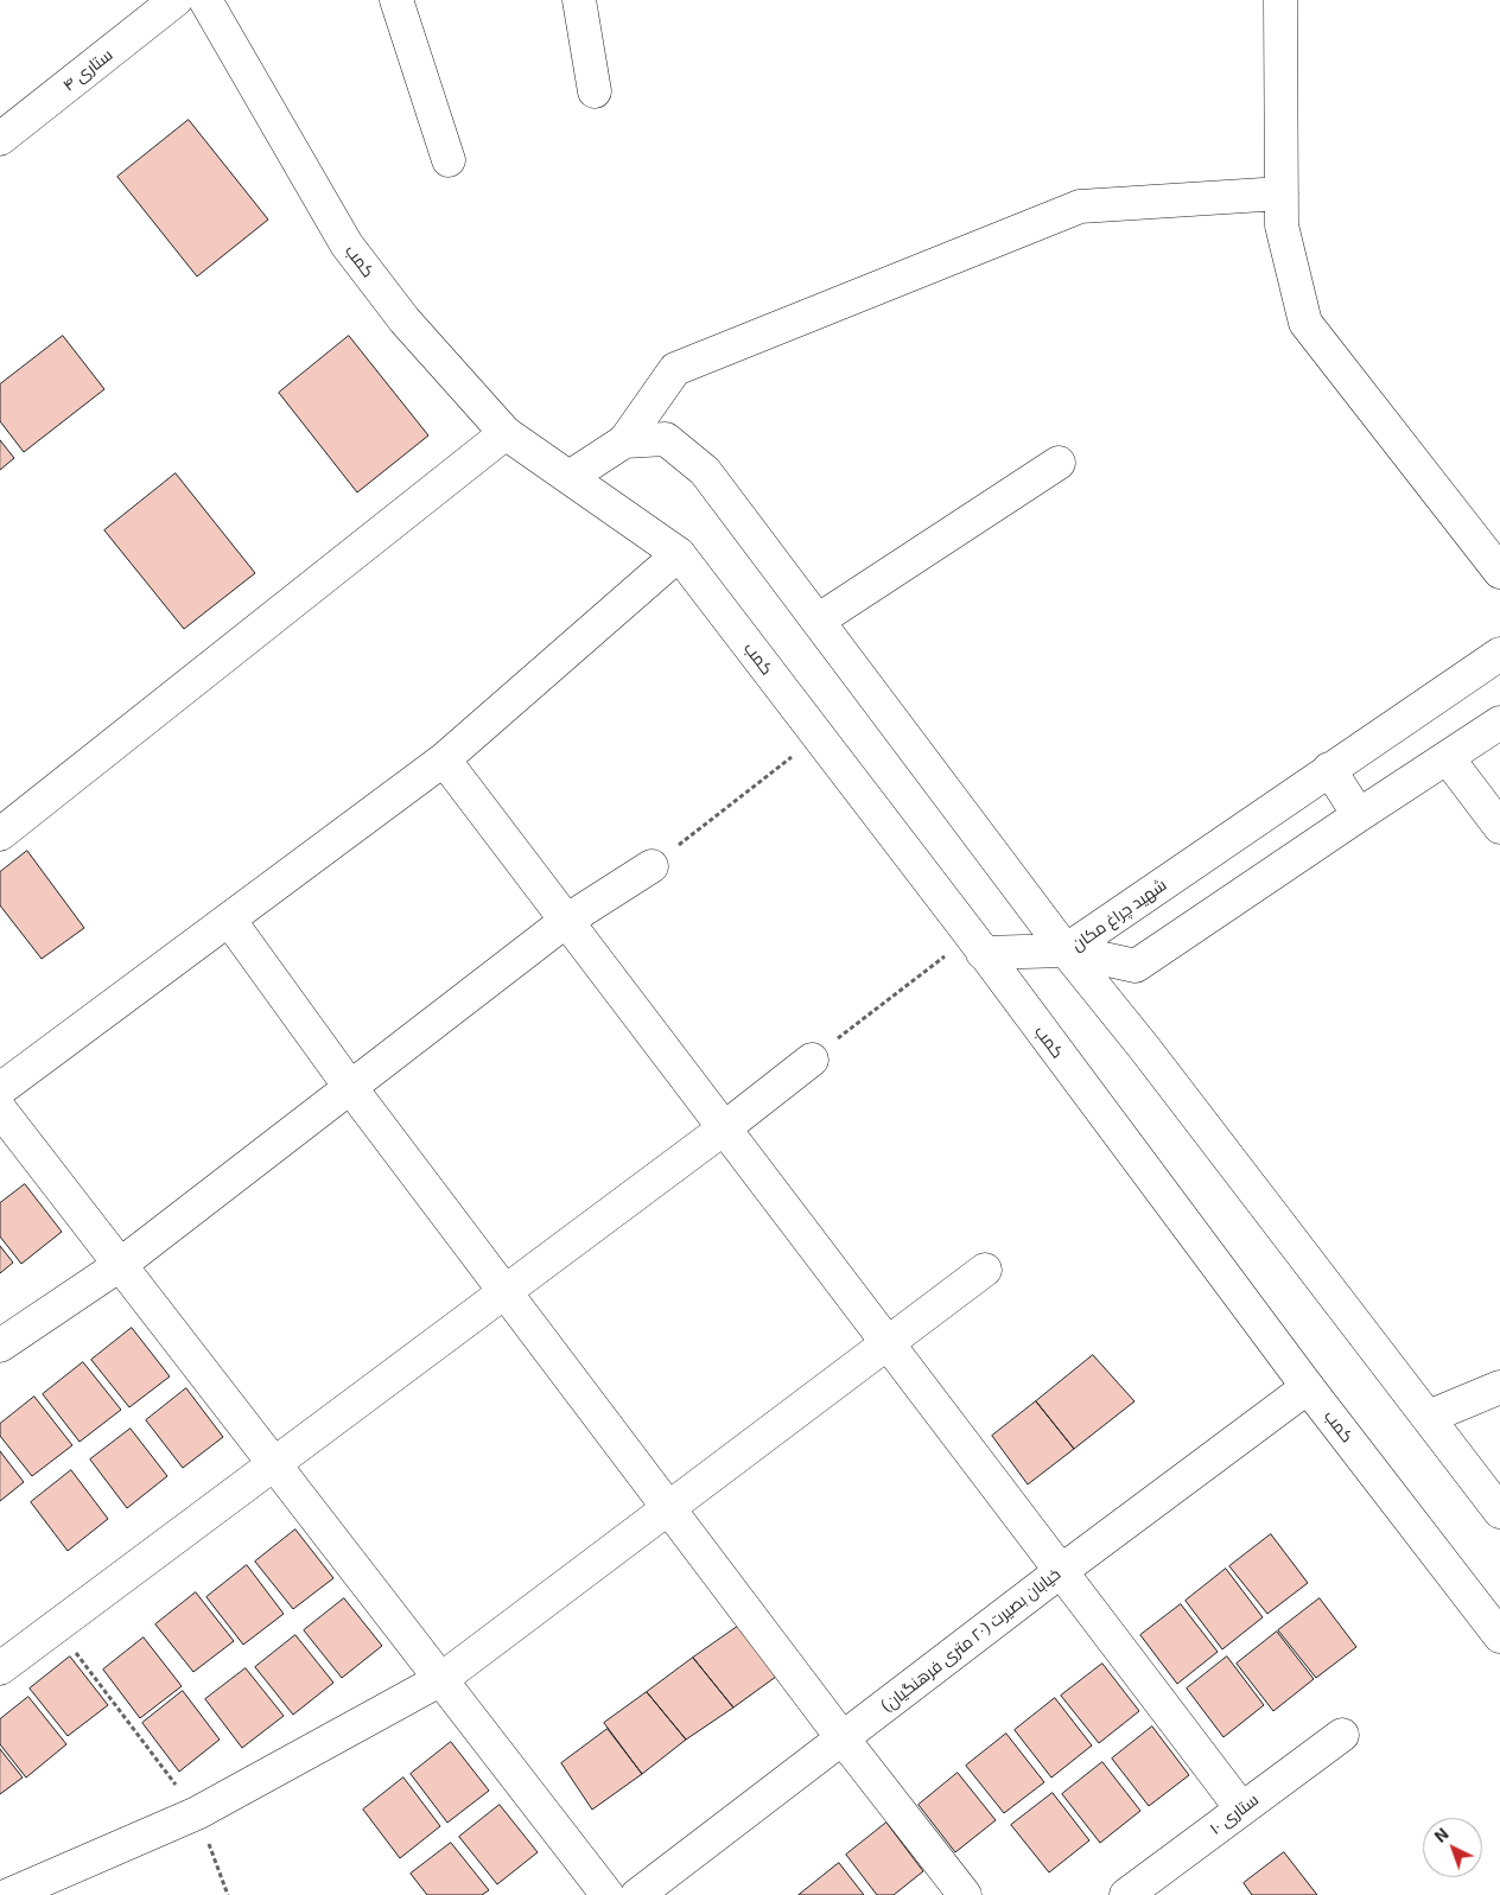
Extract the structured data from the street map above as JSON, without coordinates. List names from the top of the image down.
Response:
{
  "streets": {
    "street": [
      "ستاری ۴",
      "کمب",
      "شهید چراغ مکان",
      "خیابان بصیرت (۲۰ متری فرهنگیان)",
      "ستاری ۱۰"
    ]
  },
  "crossings": [
    ["کمب", "خیابان بصیرت (۲۰ متری فرهنگیان)"]
  ],
  "north": "top left"
}
